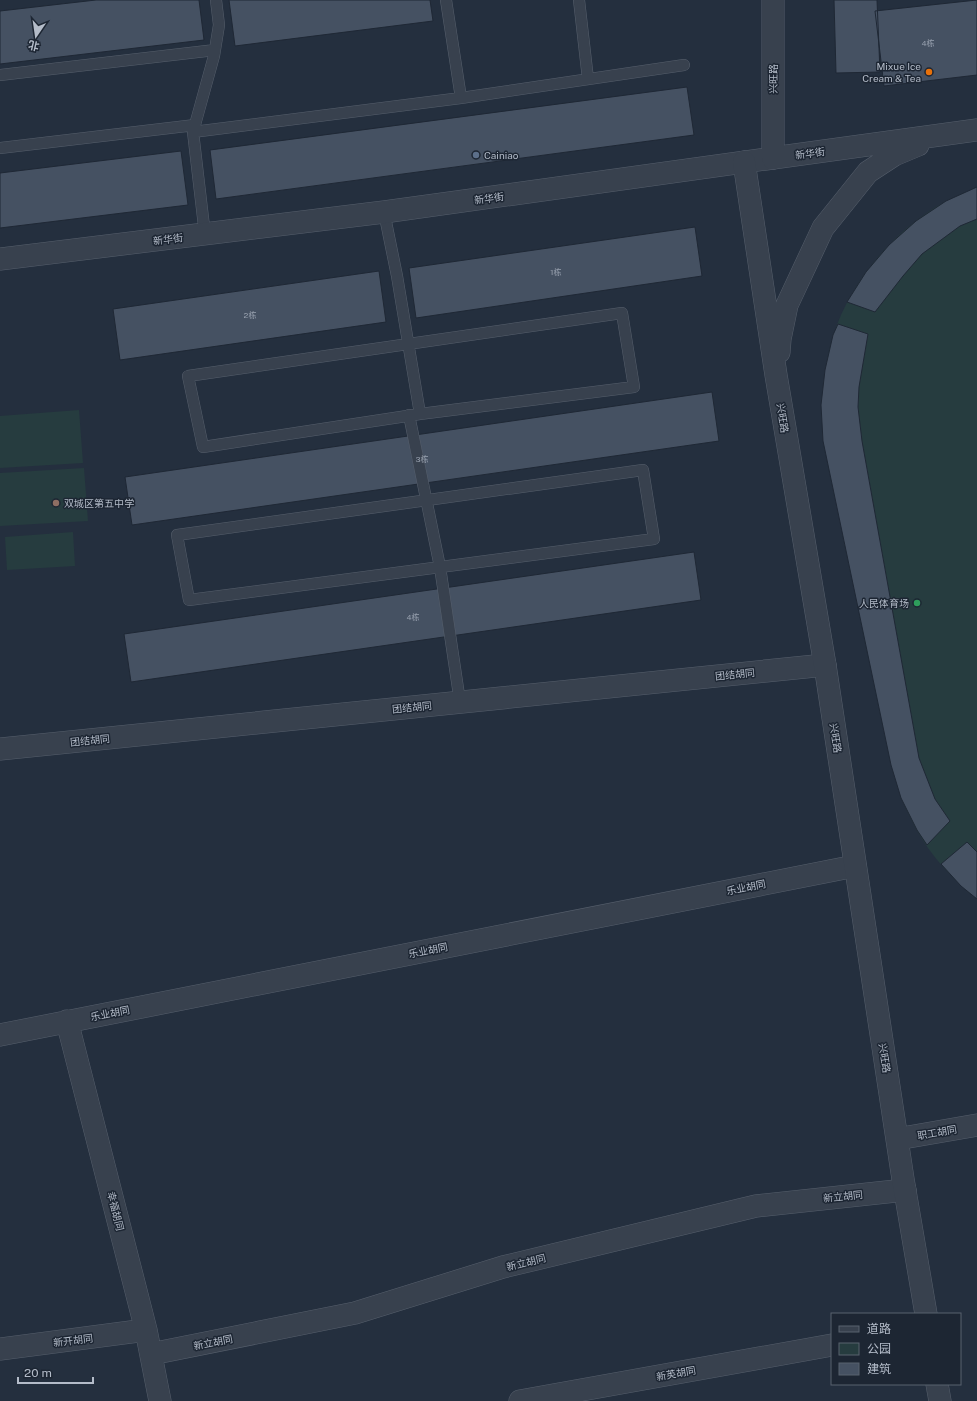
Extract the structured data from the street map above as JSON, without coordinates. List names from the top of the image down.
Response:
{
  "streets": {
    "street": [
      "兴旺路",
      "新华街",
      "团结胡同",
      "乐业胡同",
      "职工胡同",
      "新立胡同",
      "幸福胡同",
      "新开胡同",
      "新英胡同"
    ]
  },
  "crossings": [
    ["兴旺路", "新华街"],
    ["兴旺路", "团结胡同"],
    ["兴旺路", "乐业胡同"],
    ["兴旺路", "职工胡同"],
    ["兴旺路", "新立胡同"],
    ["乐业胡同", "幸福胡同"],
    ["新立胡同", "幸福胡同"],
    ["幸福胡同", "新开胡同"]
  ],
  "places": [
    "Mixue Ice Cream & Tea",
    "Cainiao",
    "双城区第五中学",
    "人民体育场"
  ],
  "house_numbers": [
    "4栋",
    "1栋",
    "2栋",
    "3栋",
    "4栋"
  ],
  "legend": ["道路", "公园", "建筑"],
  "scale_bar": "20 m",
  "north": "bottom"
}
